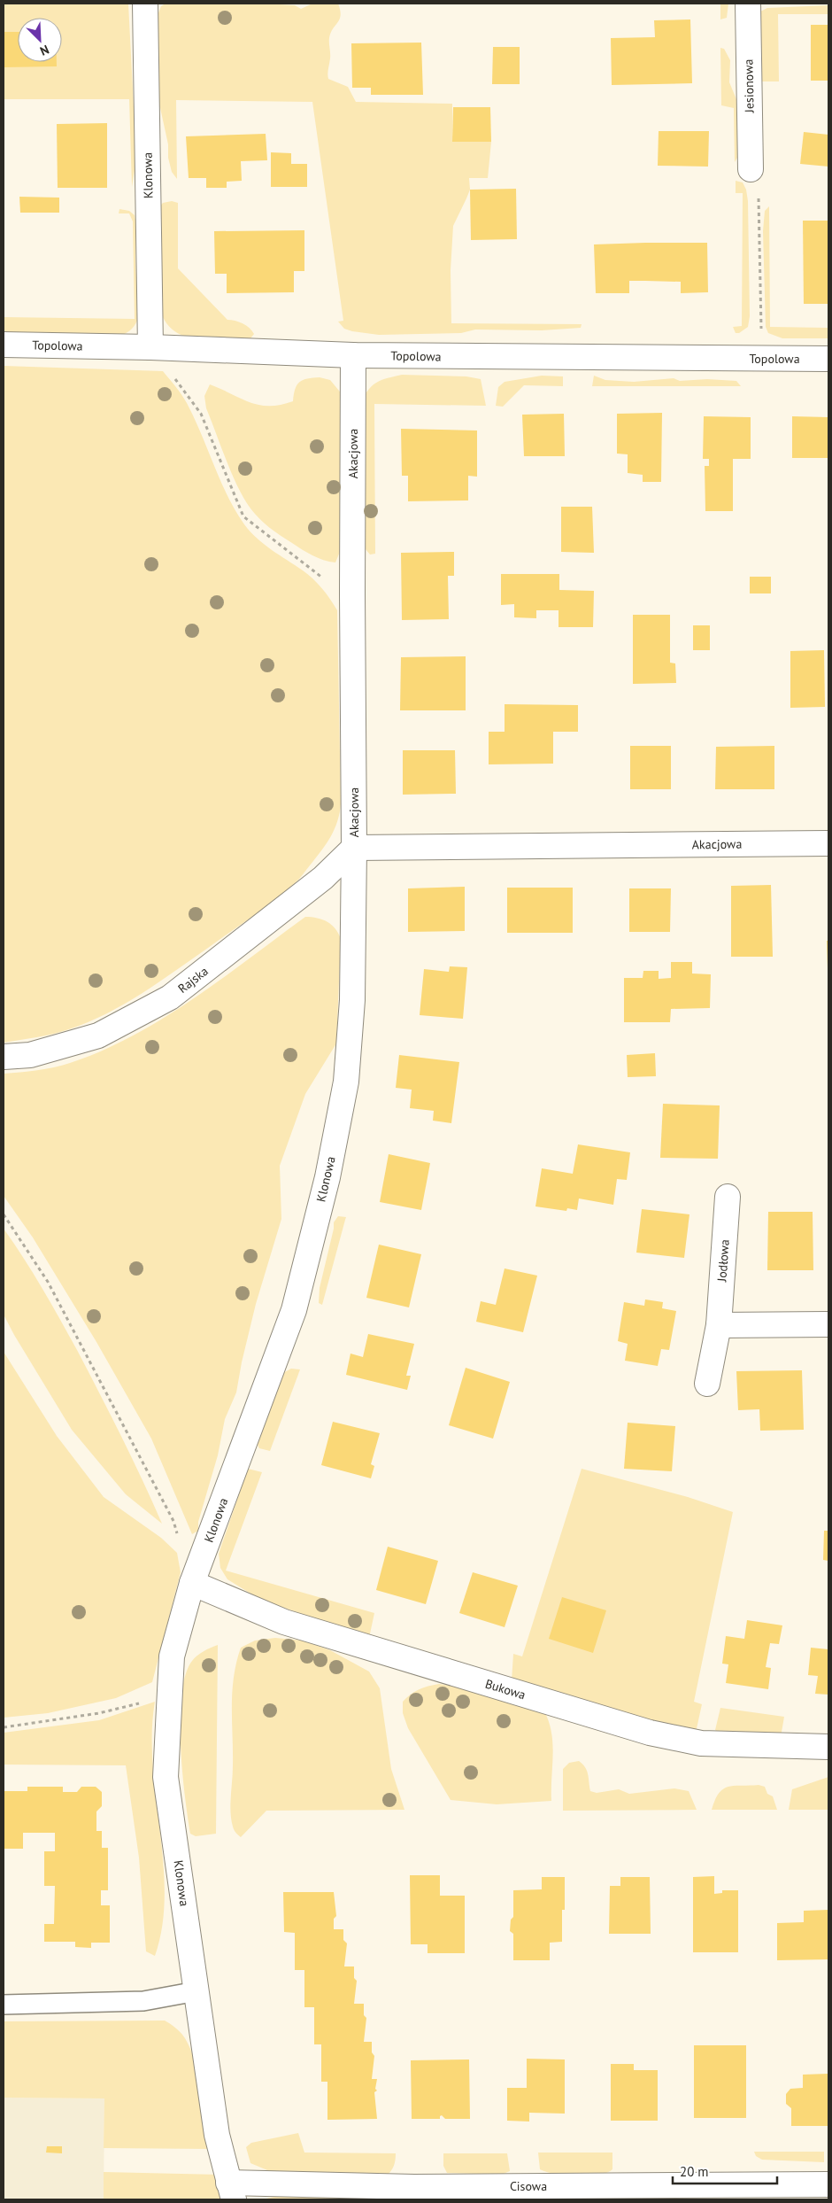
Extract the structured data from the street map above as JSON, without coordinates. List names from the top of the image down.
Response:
{
  "streets": {
    "street": [
      "Jesionowa",
      "Klonowa",
      "Topolowa",
      "Akacjowa",
      "Rajska",
      "Jodłowa",
      "Bukowa",
      "Cisowa"
    ]
  },
  "crossings": [
    ["Klonowa", "Topolowa"],
    ["Klonowa", "Akacjowa"],
    ["Klonowa", "Rajska"],
    ["Klonowa", "Bukowa"],
    ["Klonowa", "Cisowa"],
    ["Topolowa", "Akacjowa"],
    ["Akacjowa", "Rajska"]
  ],
  "scale_bar": "20 m",
  "north": "bottom right"
}
